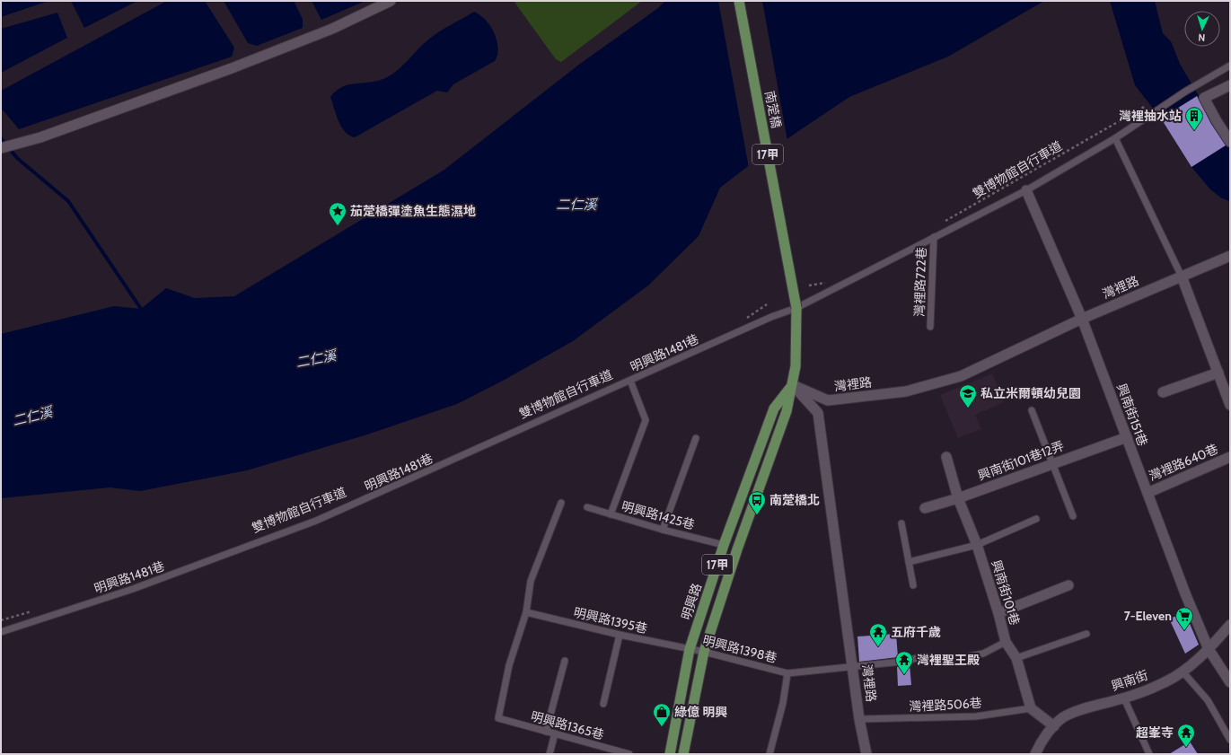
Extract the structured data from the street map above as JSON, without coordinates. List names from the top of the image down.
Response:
{
  "streets": {
    "main road": ["南萣橋", "17甲", "明興路"],
    "street": [
      "灣裡路",
      "興南街151巷",
      "興南街101巷12弄",
      "灣裡路640巷",
      "興南街101巷",
      "興南街"
    ],
    "lane": [
      "灣裡路722巷",
      "明興路1481巷",
      "明興路1425巷",
      "明興路1395巷",
      "明興路1398巷",
      "灣裡路506巷",
      "明興路1365巷"
    ],
    "path": ["雙博物館自行車道"]
  },
  "crossings": [
    ["南萣橋", "17甲"],
    ["南萣橋", "明興路1481巷"],
    ["17甲", "灣裡路"],
    ["17甲", "明興路1481巷"],
    ["17甲", "明興路"],
    ["17甲", "明興路1398巷"],
    ["灣裡路", "興南街151巷"],
    ["灣裡路", "明興路"],
    ["灣裡路", "灣裡路506巷"],
    ["興南街151巷", "興南街101巷12弄"],
    ["興南街151巷", "灣裡路640巷"],
    ["興南街151巷", "興南街"],
    ["興南街101巷12弄", "興南街101巷"],
    ["明興路1425巷", "明興路"],
    ["興南街101巷", "灣裡路506巷"],
    ["明興路", "明興路1395巷"],
    ["明興路", "明興路1398巷"],
    ["明興路1395巷", "明興路1398巷"],
    ["明興路1395巷", "明興路1365巷"]
  ],
  "water": ["二仁溪"],
  "places": {
    "building": ["灣裡抽水站"],
    "place": ["茄萣橋彈塗魚生態濕地"],
    "school or university": ["私立米爾頓幼兒園"],
    "bus stop": ["南萣橋北"],
    "supermarket": ["7-Eleven"],
    "temple": ["五府千歲", "灣裡聖王殿", "超峯寺"],
    "shop": ["綠億 明興"]
  },
  "north": "bottom"
}
